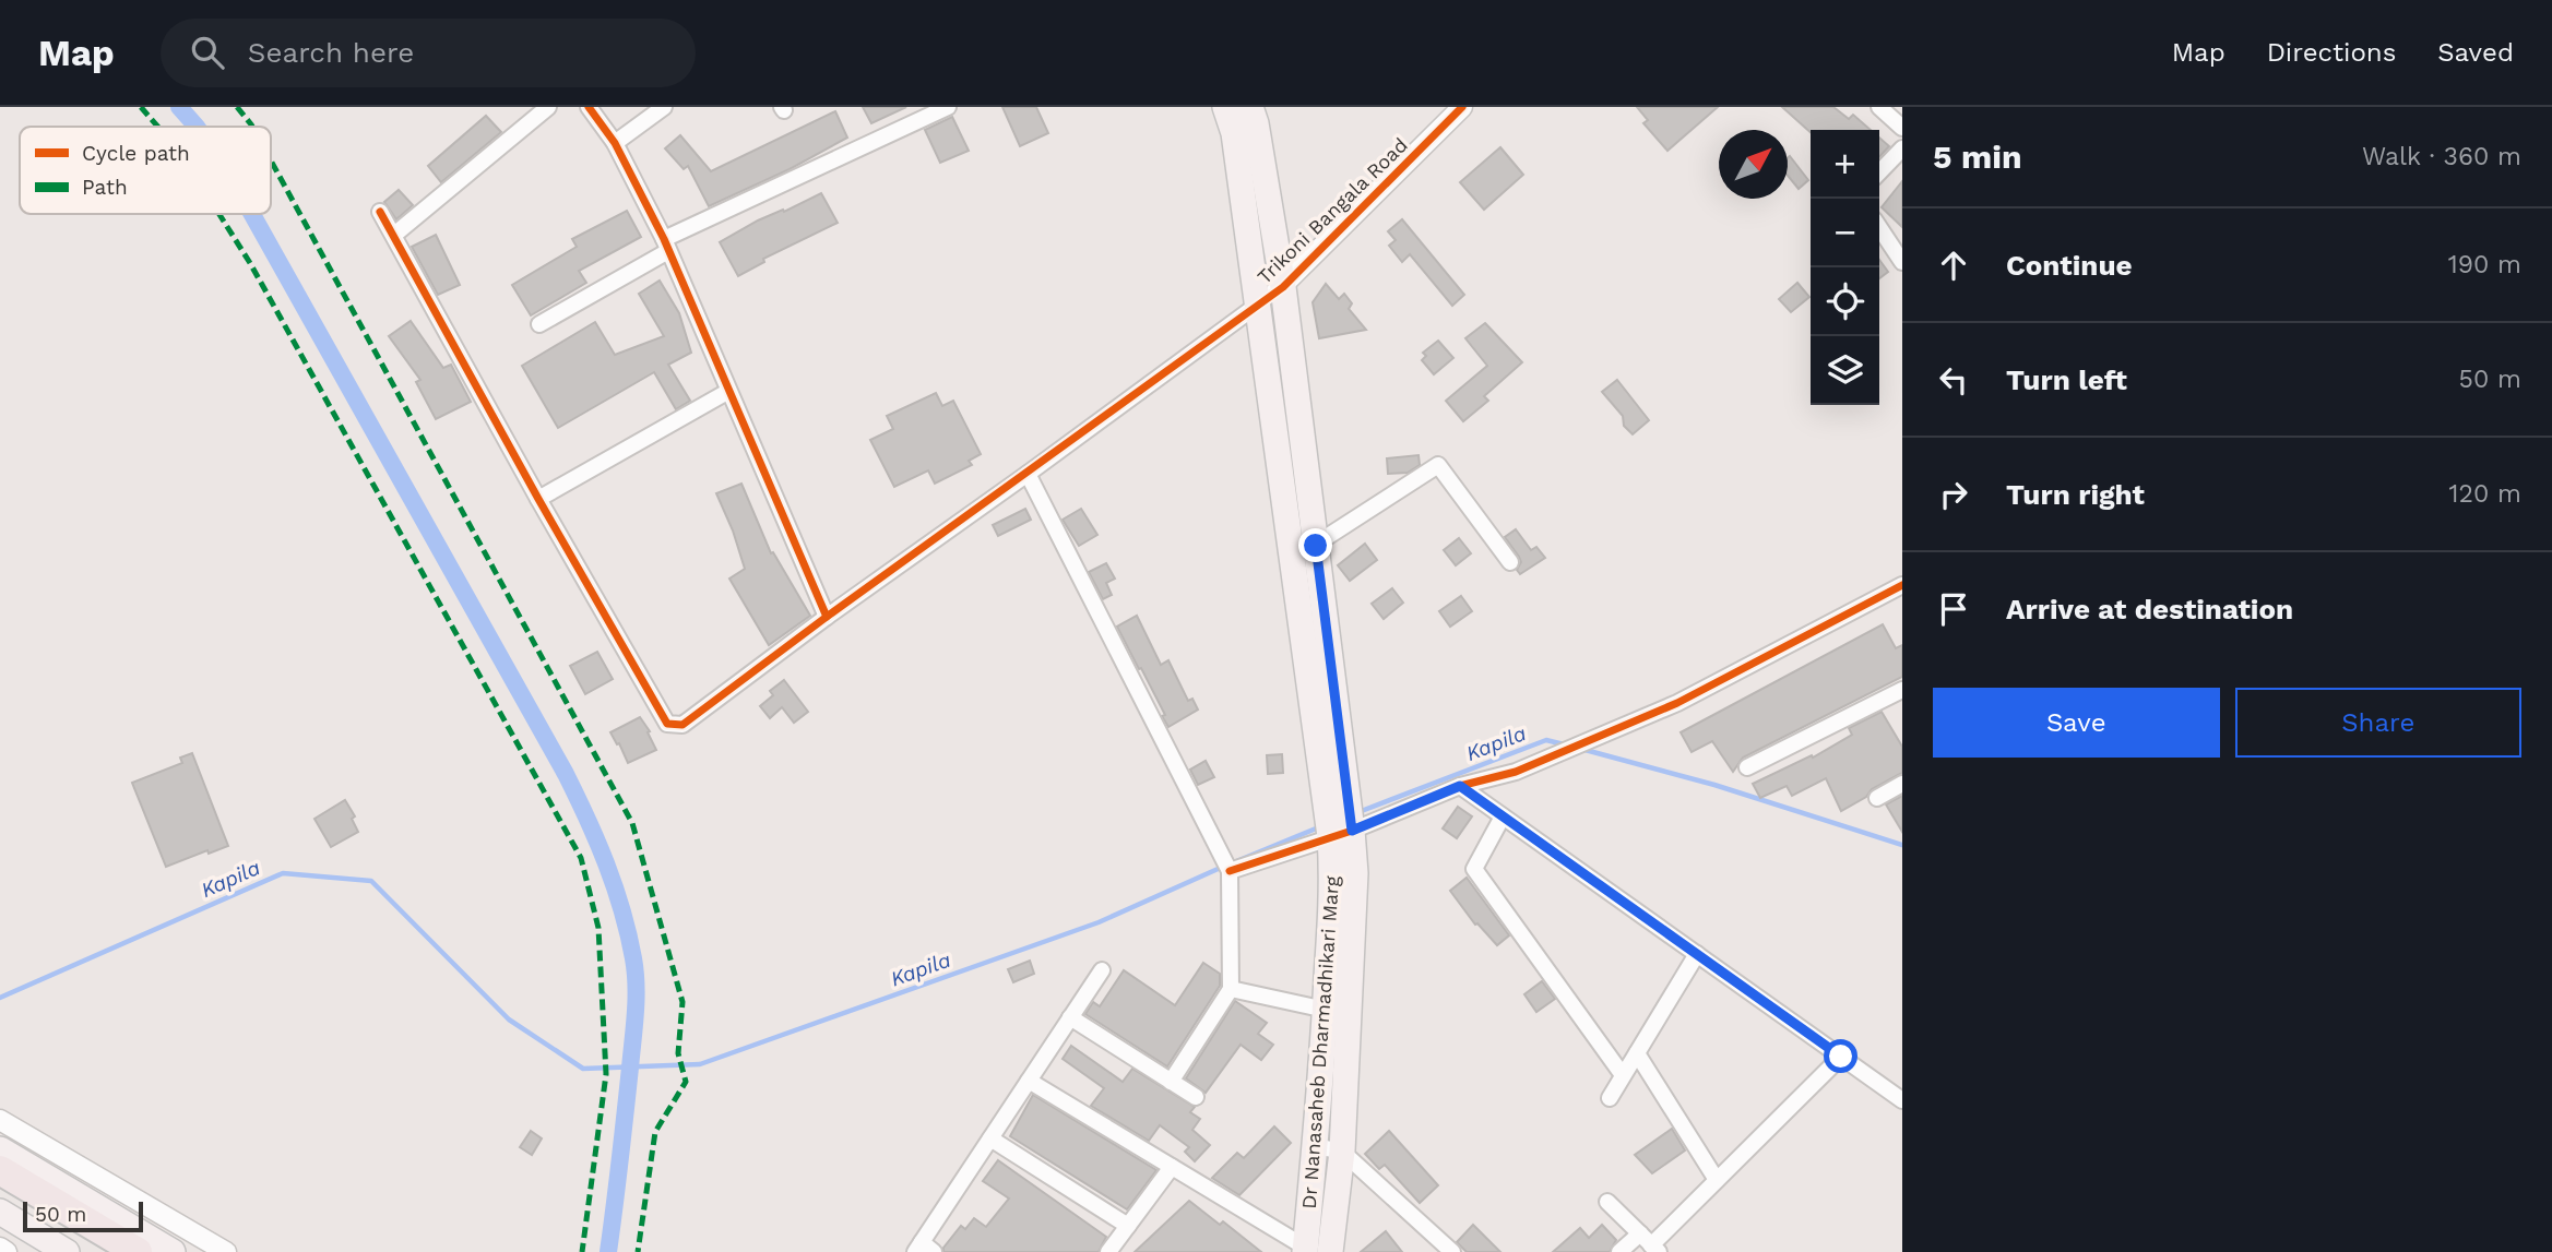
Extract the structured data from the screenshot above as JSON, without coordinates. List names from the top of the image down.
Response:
{
  "streets": {
    "main road": ["Dr Nanasaheb Dharmadhikari Marg"],
    "street": ["Trikoni Bangala Road"]
  },
  "crossings": [
    ["Trikoni Bangala Road", "Dr Nanasaheb Dharmadhikari Marg"]
  ],
  "water": ["Kapila"],
  "legend": ["Cycle path", "Path"],
  "scale_bar": "50 m",
  "north": "top right",
  "page": {
    "header": "Map",
    "search": "Search here",
    "nav": ["Map", "Directions", "Saved"],
    "heading": ["5 min", "Walk · 360 m"],
    "map_buttons": ["+", "−"],
    "list": [
      ["Continue", "190 m"],
      ["Turn left", "50 m"],
      ["Turn right", "120 m"],
      "Arrive at destination"
    ],
    "buttons": ["Save", "Share"],
    "scale": "50 m"
  }
}
